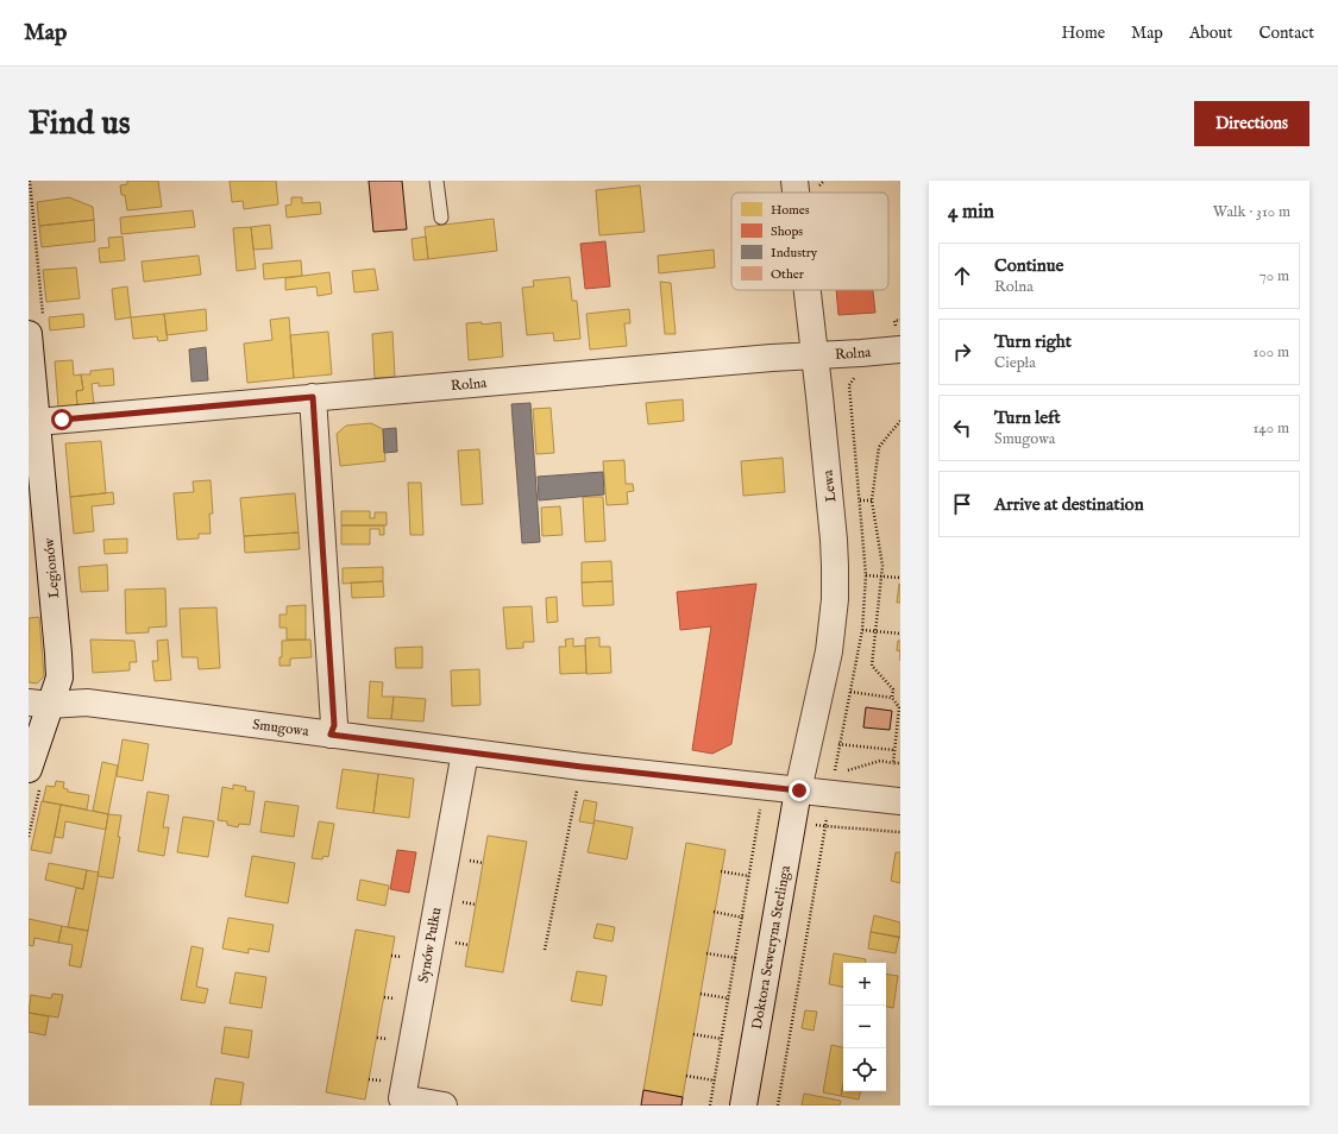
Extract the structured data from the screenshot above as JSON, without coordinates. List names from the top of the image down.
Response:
{
  "streets": {
    "street": [
      "Rolna",
      "Lewa",
      "Legionów",
      "Smugowa",
      "Synów Pułku",
      "Doktora Seweryna Sterlinga"
    ]
  },
  "crossings": [
    ["Rolna", "Lewa"],
    ["Rolna", "Legionów"],
    ["Lewa", "Smugowa"],
    ["Lewa", "Doktora Seweryna Sterlinga"],
    ["Legionów", "Smugowa"],
    ["Smugowa", "Synów Pułku"],
    ["Smugowa", "Doktora Seweryna Sterlinga"]
  ],
  "legend": [
    "Homes",
    "Shops",
    "Industry",
    "Other"
  ],
  "page": {
    "header": "Map",
    "nav": [
      "Home",
      "Map",
      "About",
      "Contact"
    ],
    "buttons": "Directions",
    "title": "Find us",
    "heading": ["4 min", "Walk · 310 m"],
    "list": [
      ["Continue", "Rolna", "70 m"],
      ["Turn right", "Ciepła", "100 m"],
      ["Turn left", "Smugowa", "140 m"],
      "Arrive at destination"
    ],
    "map_buttons": ["+", "−"]
  }
}
